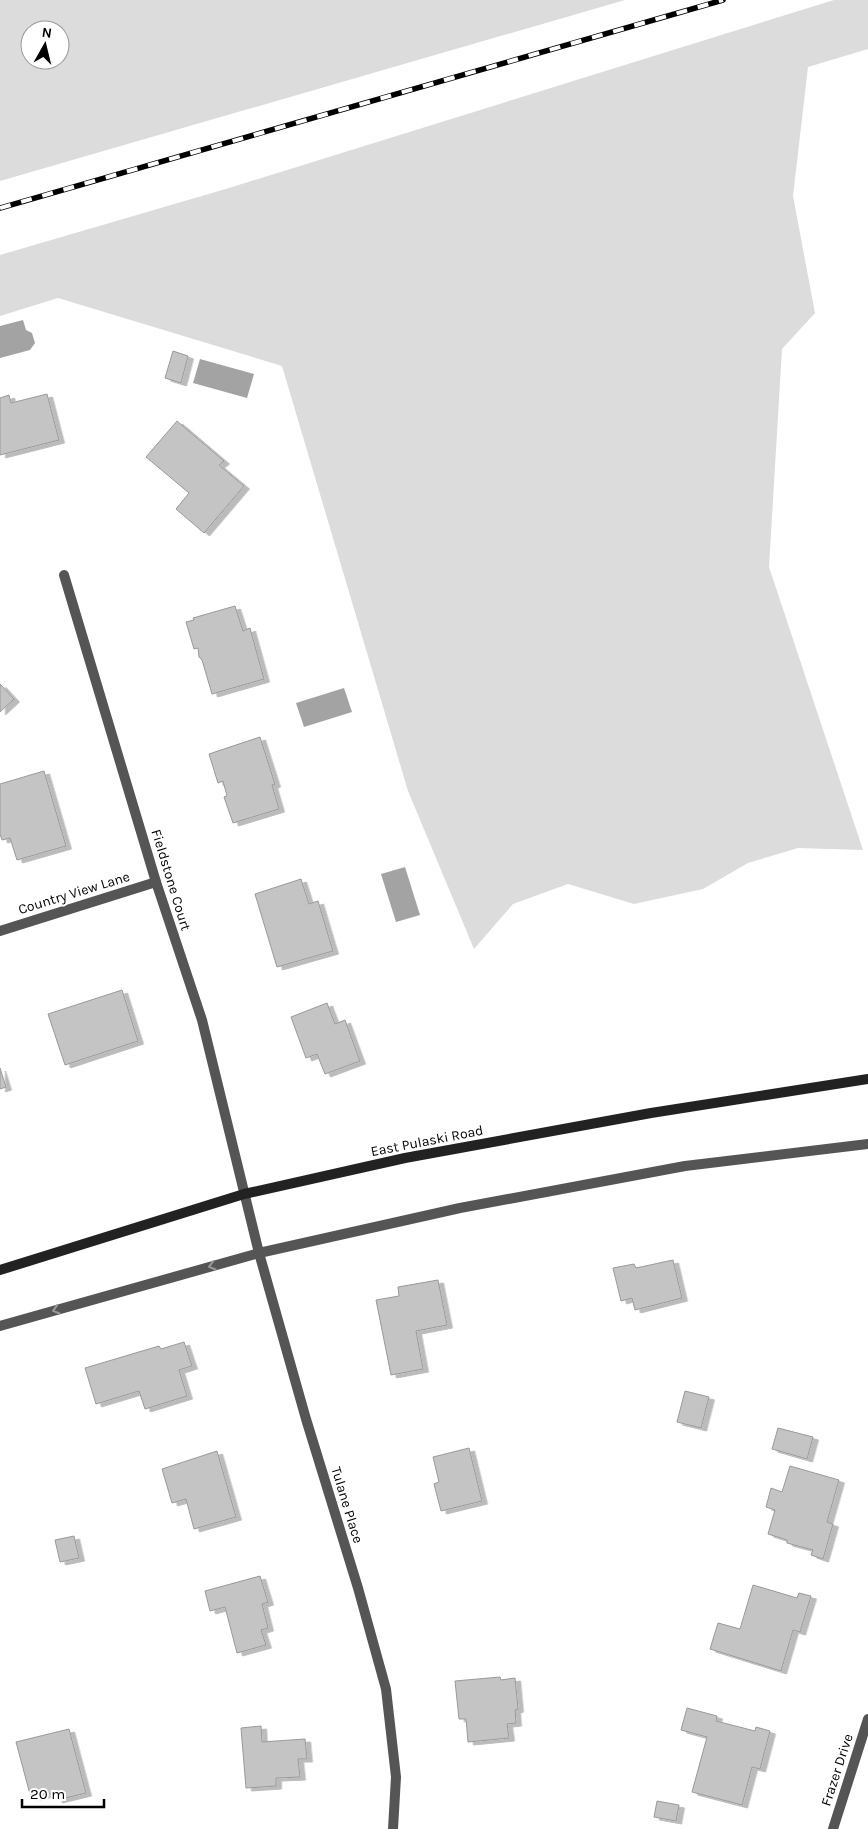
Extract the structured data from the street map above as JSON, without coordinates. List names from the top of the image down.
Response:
{
  "streets": {
    "main road": ["East Pulaski Road"],
    "street": [
      "Fieldstone Court",
      "Country View Lane",
      "Tulane Place",
      "Frazer Drive"
    ]
  },
  "crossings": [
    ["Fieldstone Court", "Country View Lane"],
    ["Fieldstone Court", "East Pulaski Road"],
    ["Fieldstone Court", "Tulane Place"],
    ["East Pulaski Road", "Tulane Place"]
  ],
  "scale_bar": "20 m",
  "north": "top"
}
